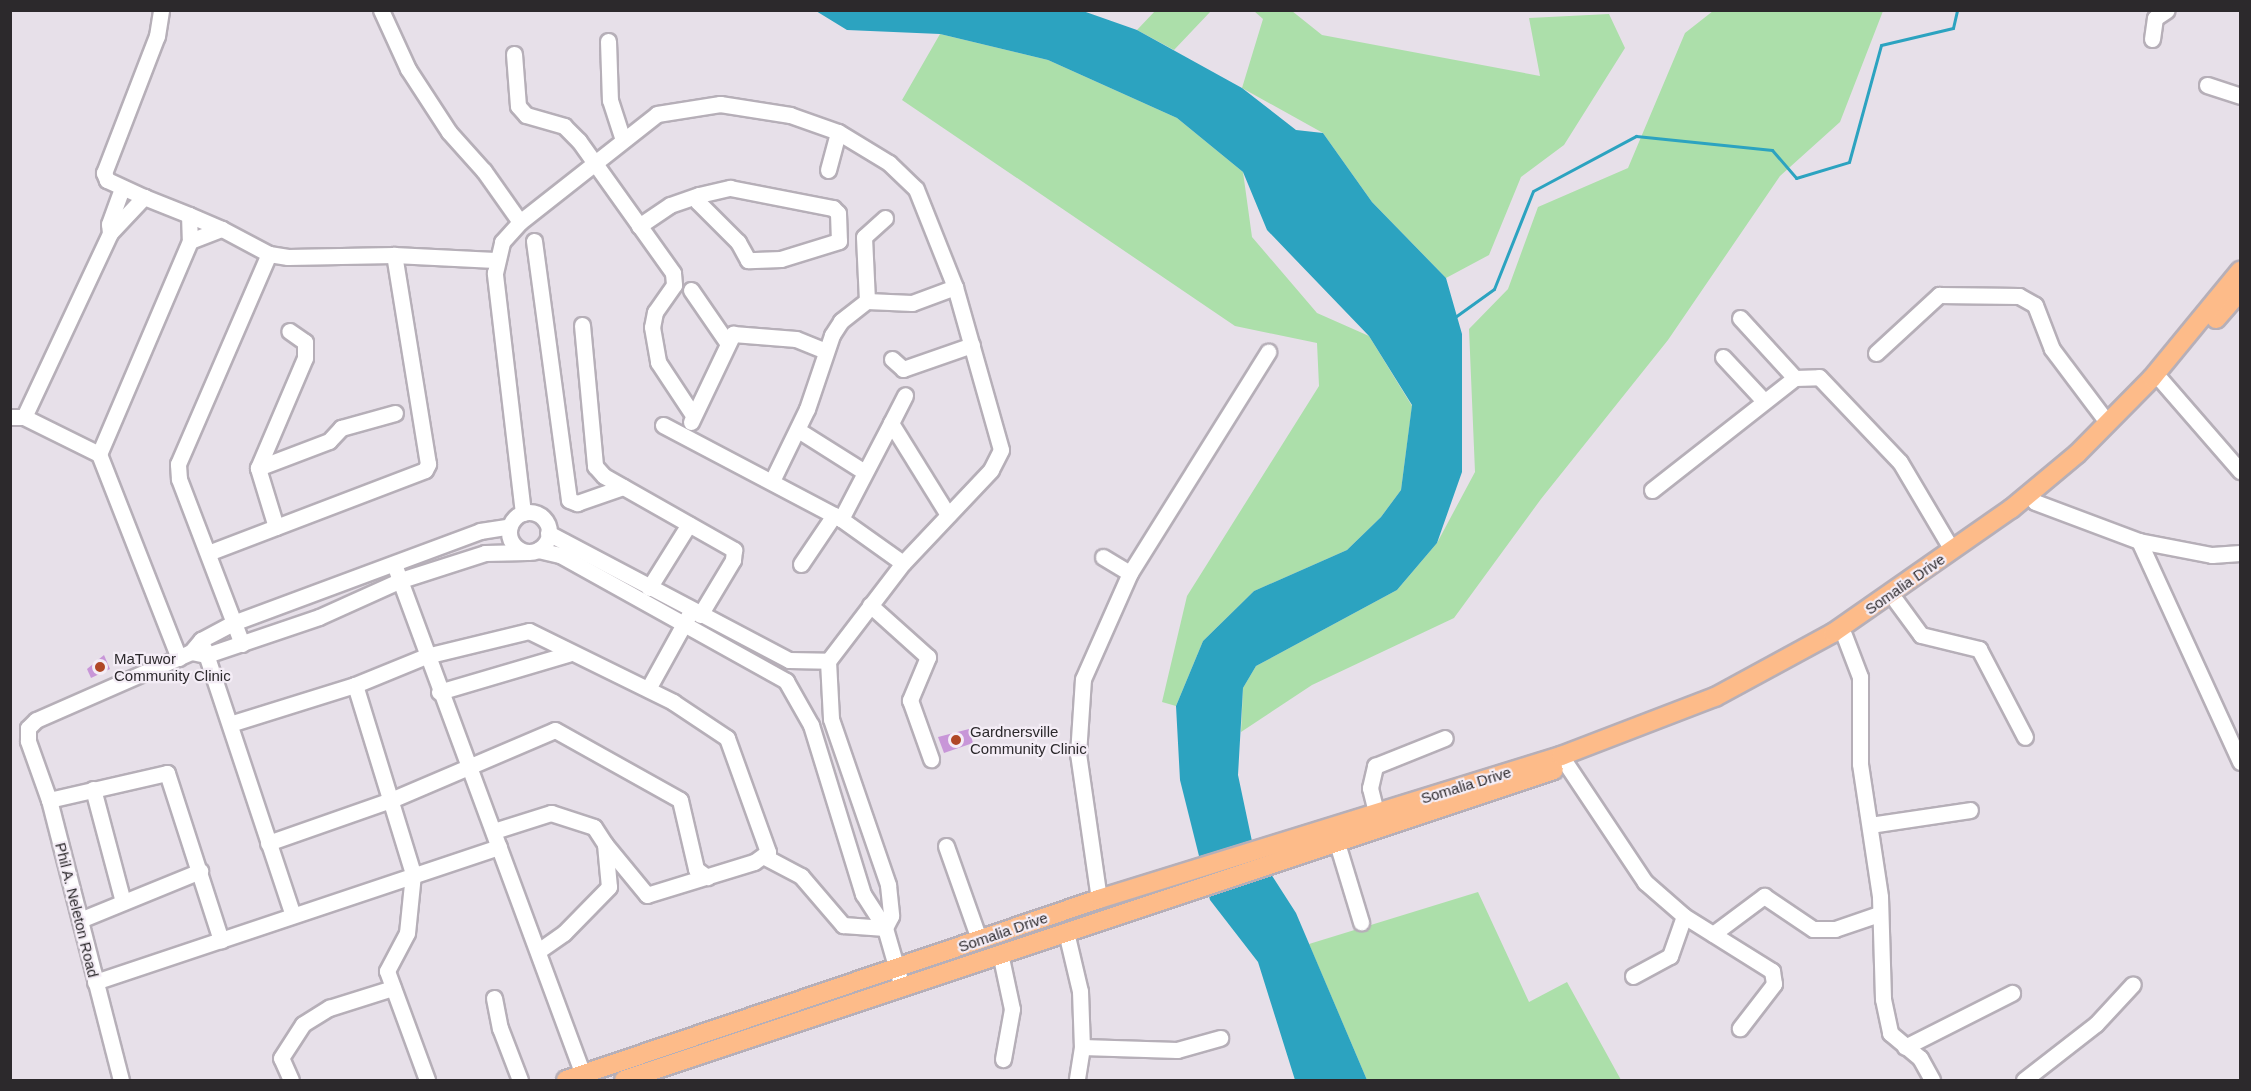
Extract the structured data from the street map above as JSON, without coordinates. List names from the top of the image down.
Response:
{
  "streets": {
    "main road": ["Somalia Drive"],
    "street": ["Phil A. Neleton Road"]
  },
  "places": ["MaTuwor Community Clinic", "Gardnersville Community Clinic"]
}
